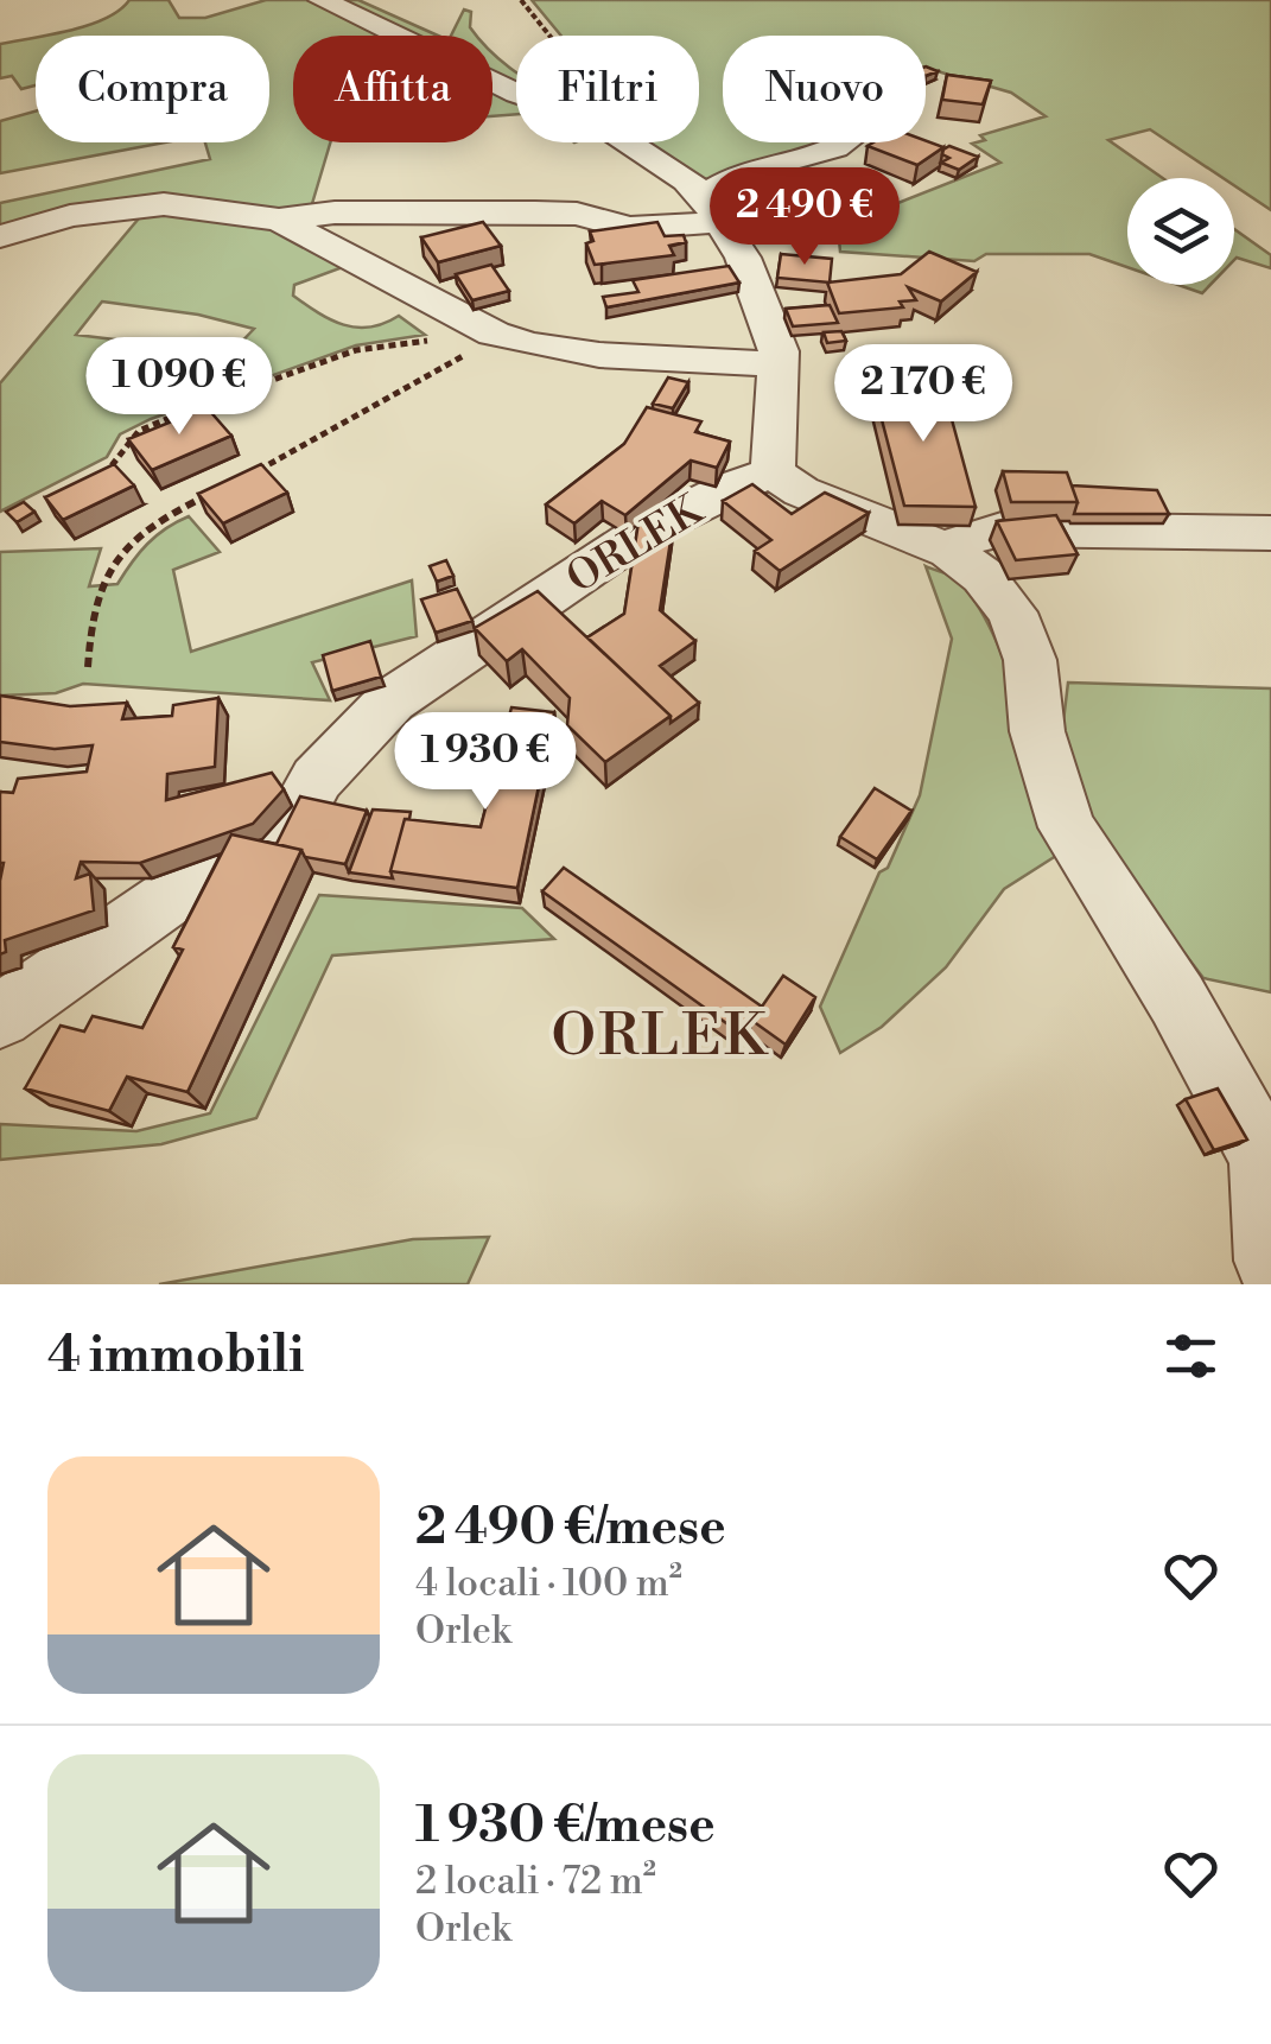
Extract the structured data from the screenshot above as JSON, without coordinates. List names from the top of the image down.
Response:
{
  "streets": {
    "street": ["ORLEK"]
  },
  "districts": ["ORLEK"],
  "page": {
    "chip": [
      "Compra",
      "Affitta",
      "Filtri",
      "Nuovo"
    ],
    "price": [
      "2 490 €",
      "1 090 €",
      "2 170 €",
      "1 930 €"
    ],
    "heading": "4 immobili",
    "list": [
      {
        "name": "2 490 €/mese",
        "note": "4 locali · 100 m² · Orlek"
      },
      {
        "name": "1 930 €/mese",
        "note": "2 locali · 72 m² · Orlek"
      }
    ]
  }
}
